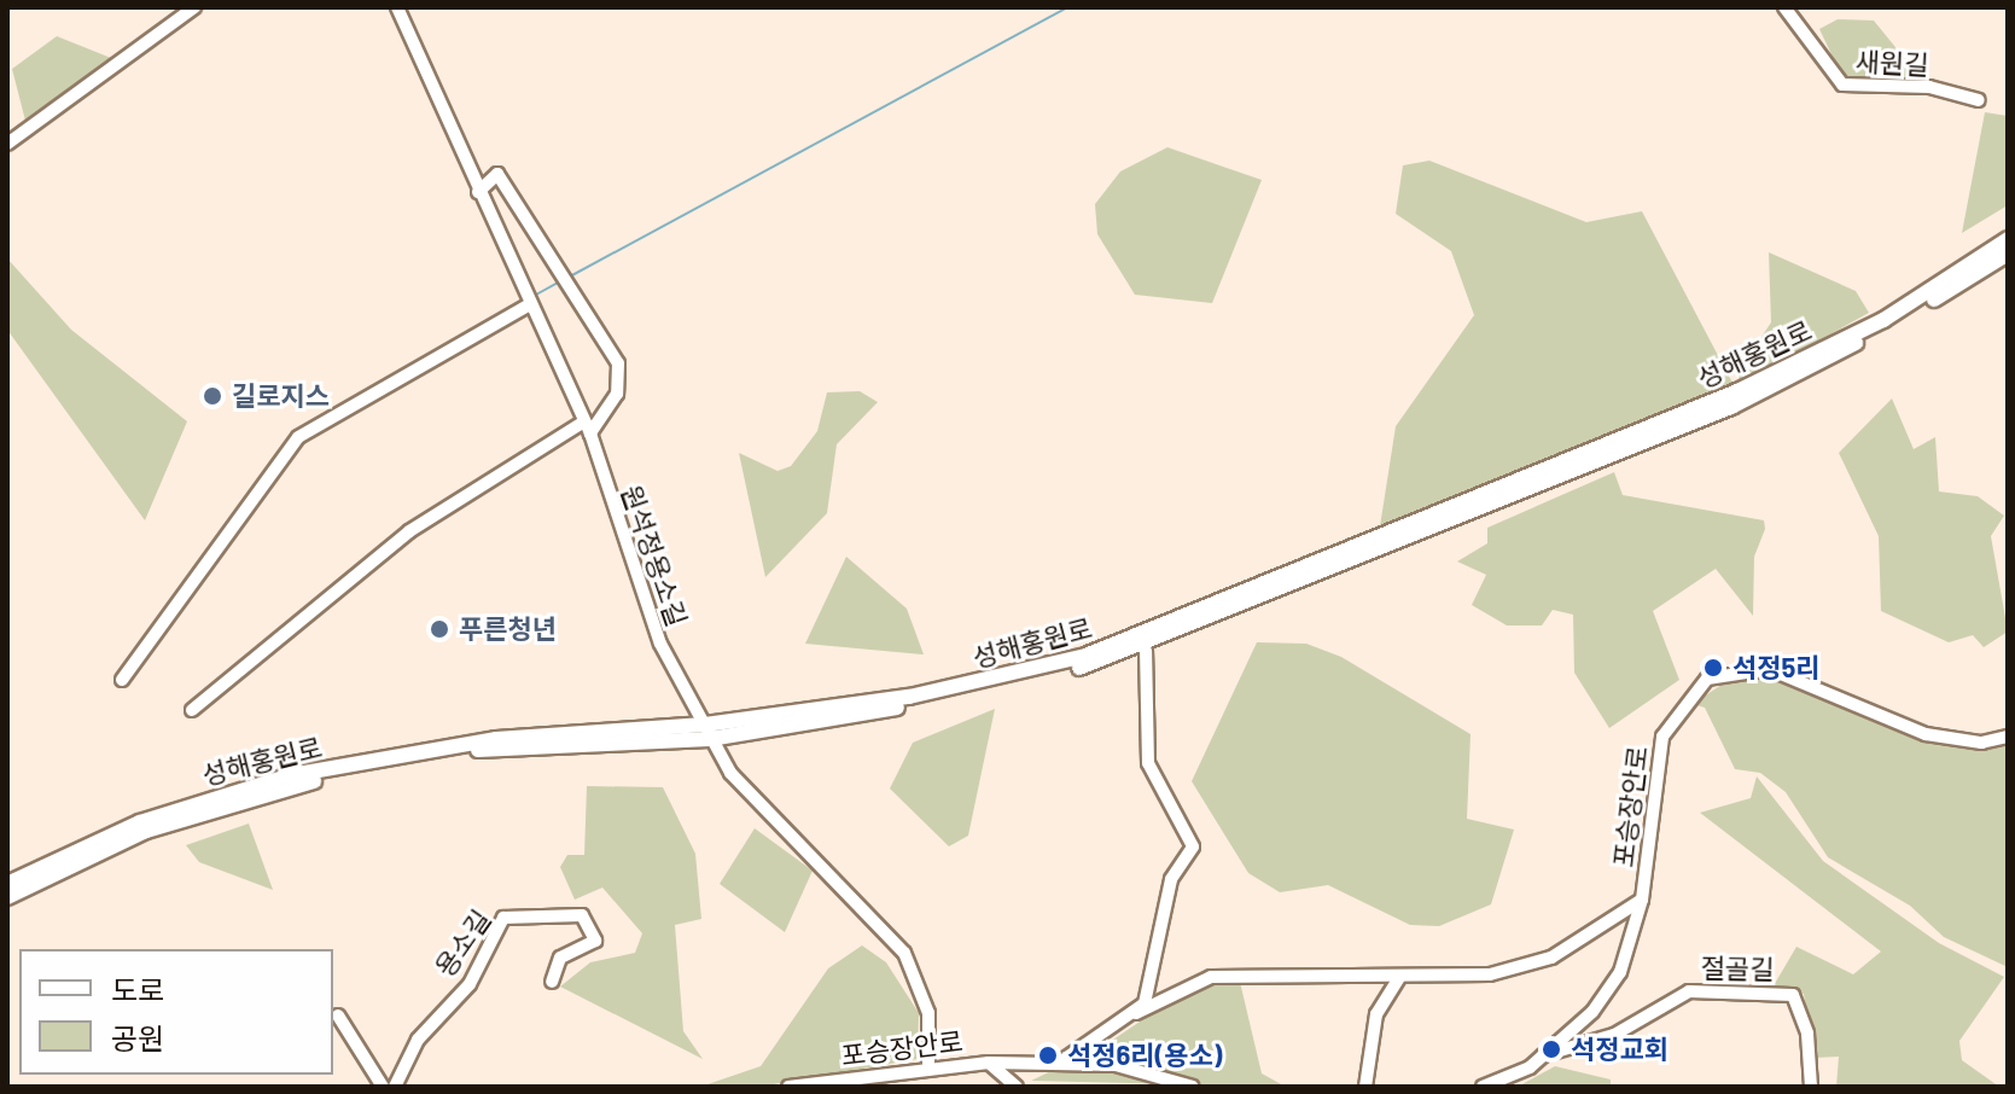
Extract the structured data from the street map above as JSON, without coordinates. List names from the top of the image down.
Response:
{
  "streets": {
    "main road": ["성해홍원로"],
    "street": [
      "새원길",
      "원석정용소길",
      "포승장안로",
      "용소길",
      "절골길"
    ]
  },
  "crossings": [
    ["성해홍원로", "원석정용소길"],
    ["원석정용소길", "포승장안로"],
    ["포승장안로", "절골길"]
  ],
  "places": [
    "길로지스",
    "푸른청년",
    "석정5리",
    "석정교회",
    "석정6리(용소)"
  ],
  "legend": ["도로", "공원"]
}
